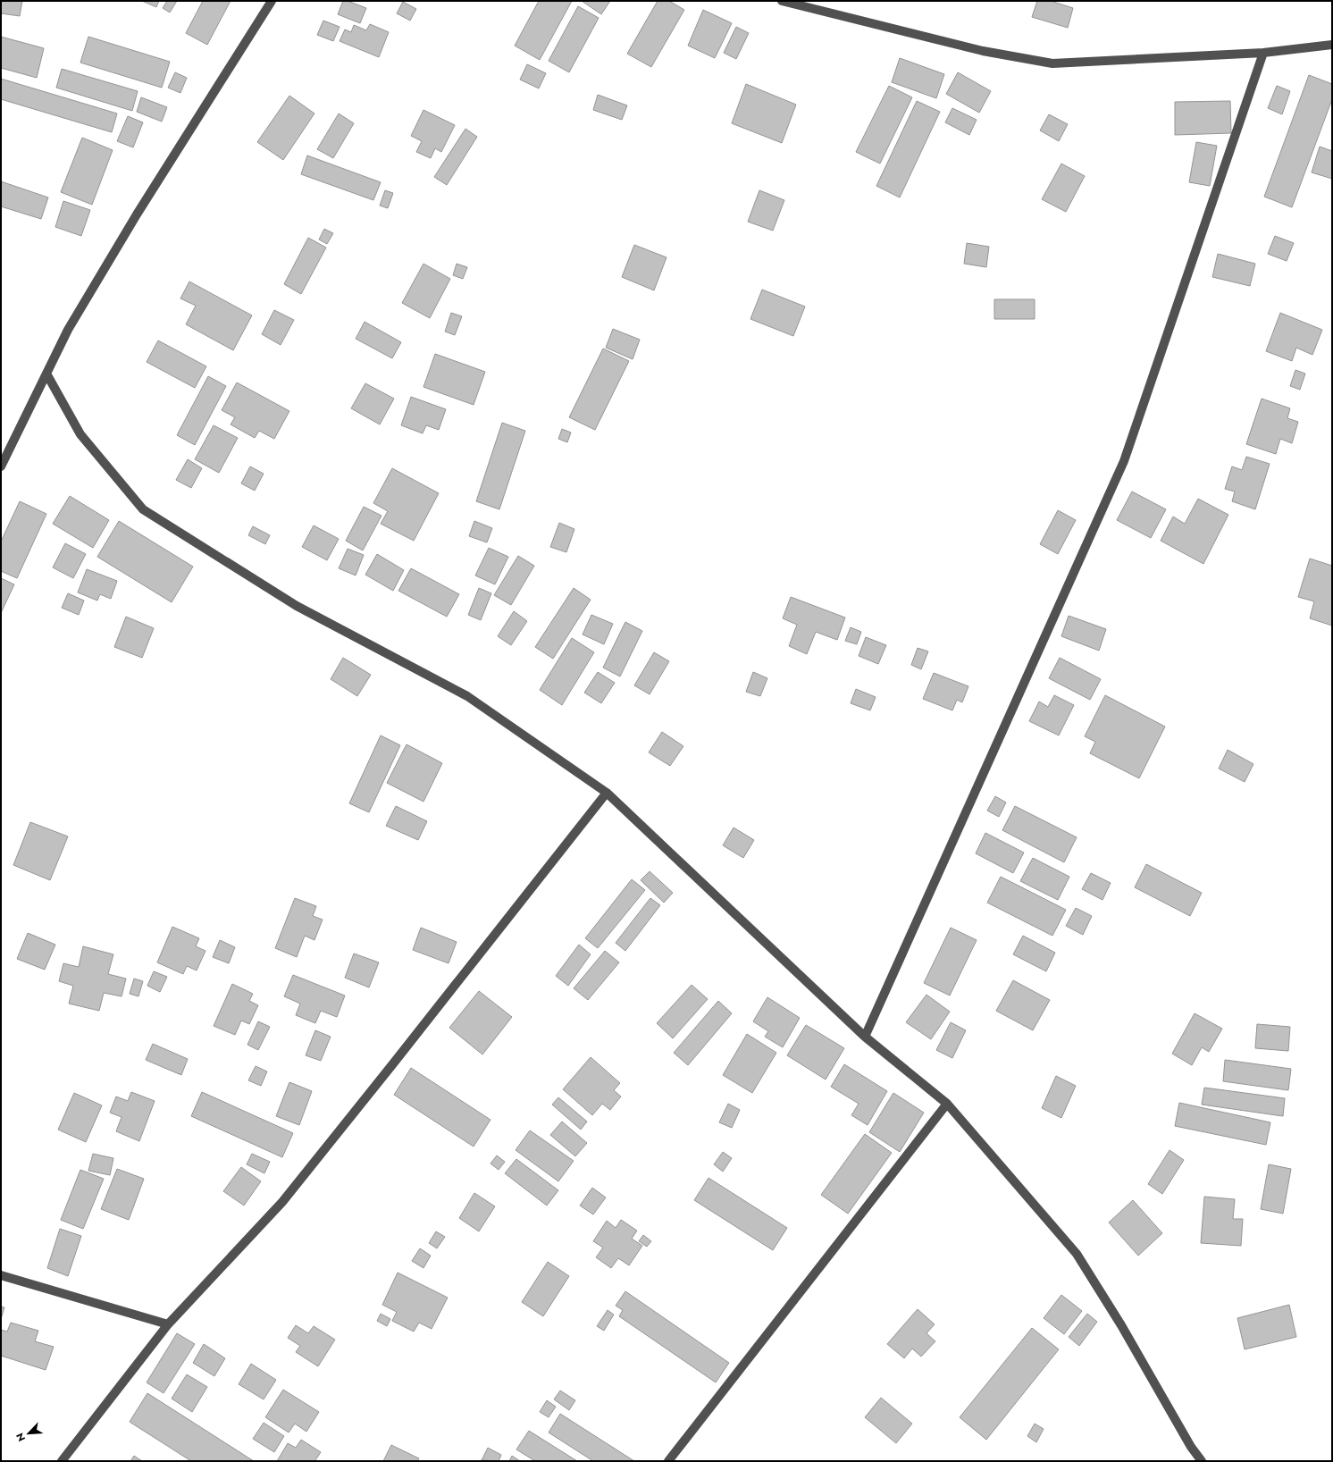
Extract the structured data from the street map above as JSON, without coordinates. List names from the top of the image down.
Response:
{
  "north": "bottom left"
}
